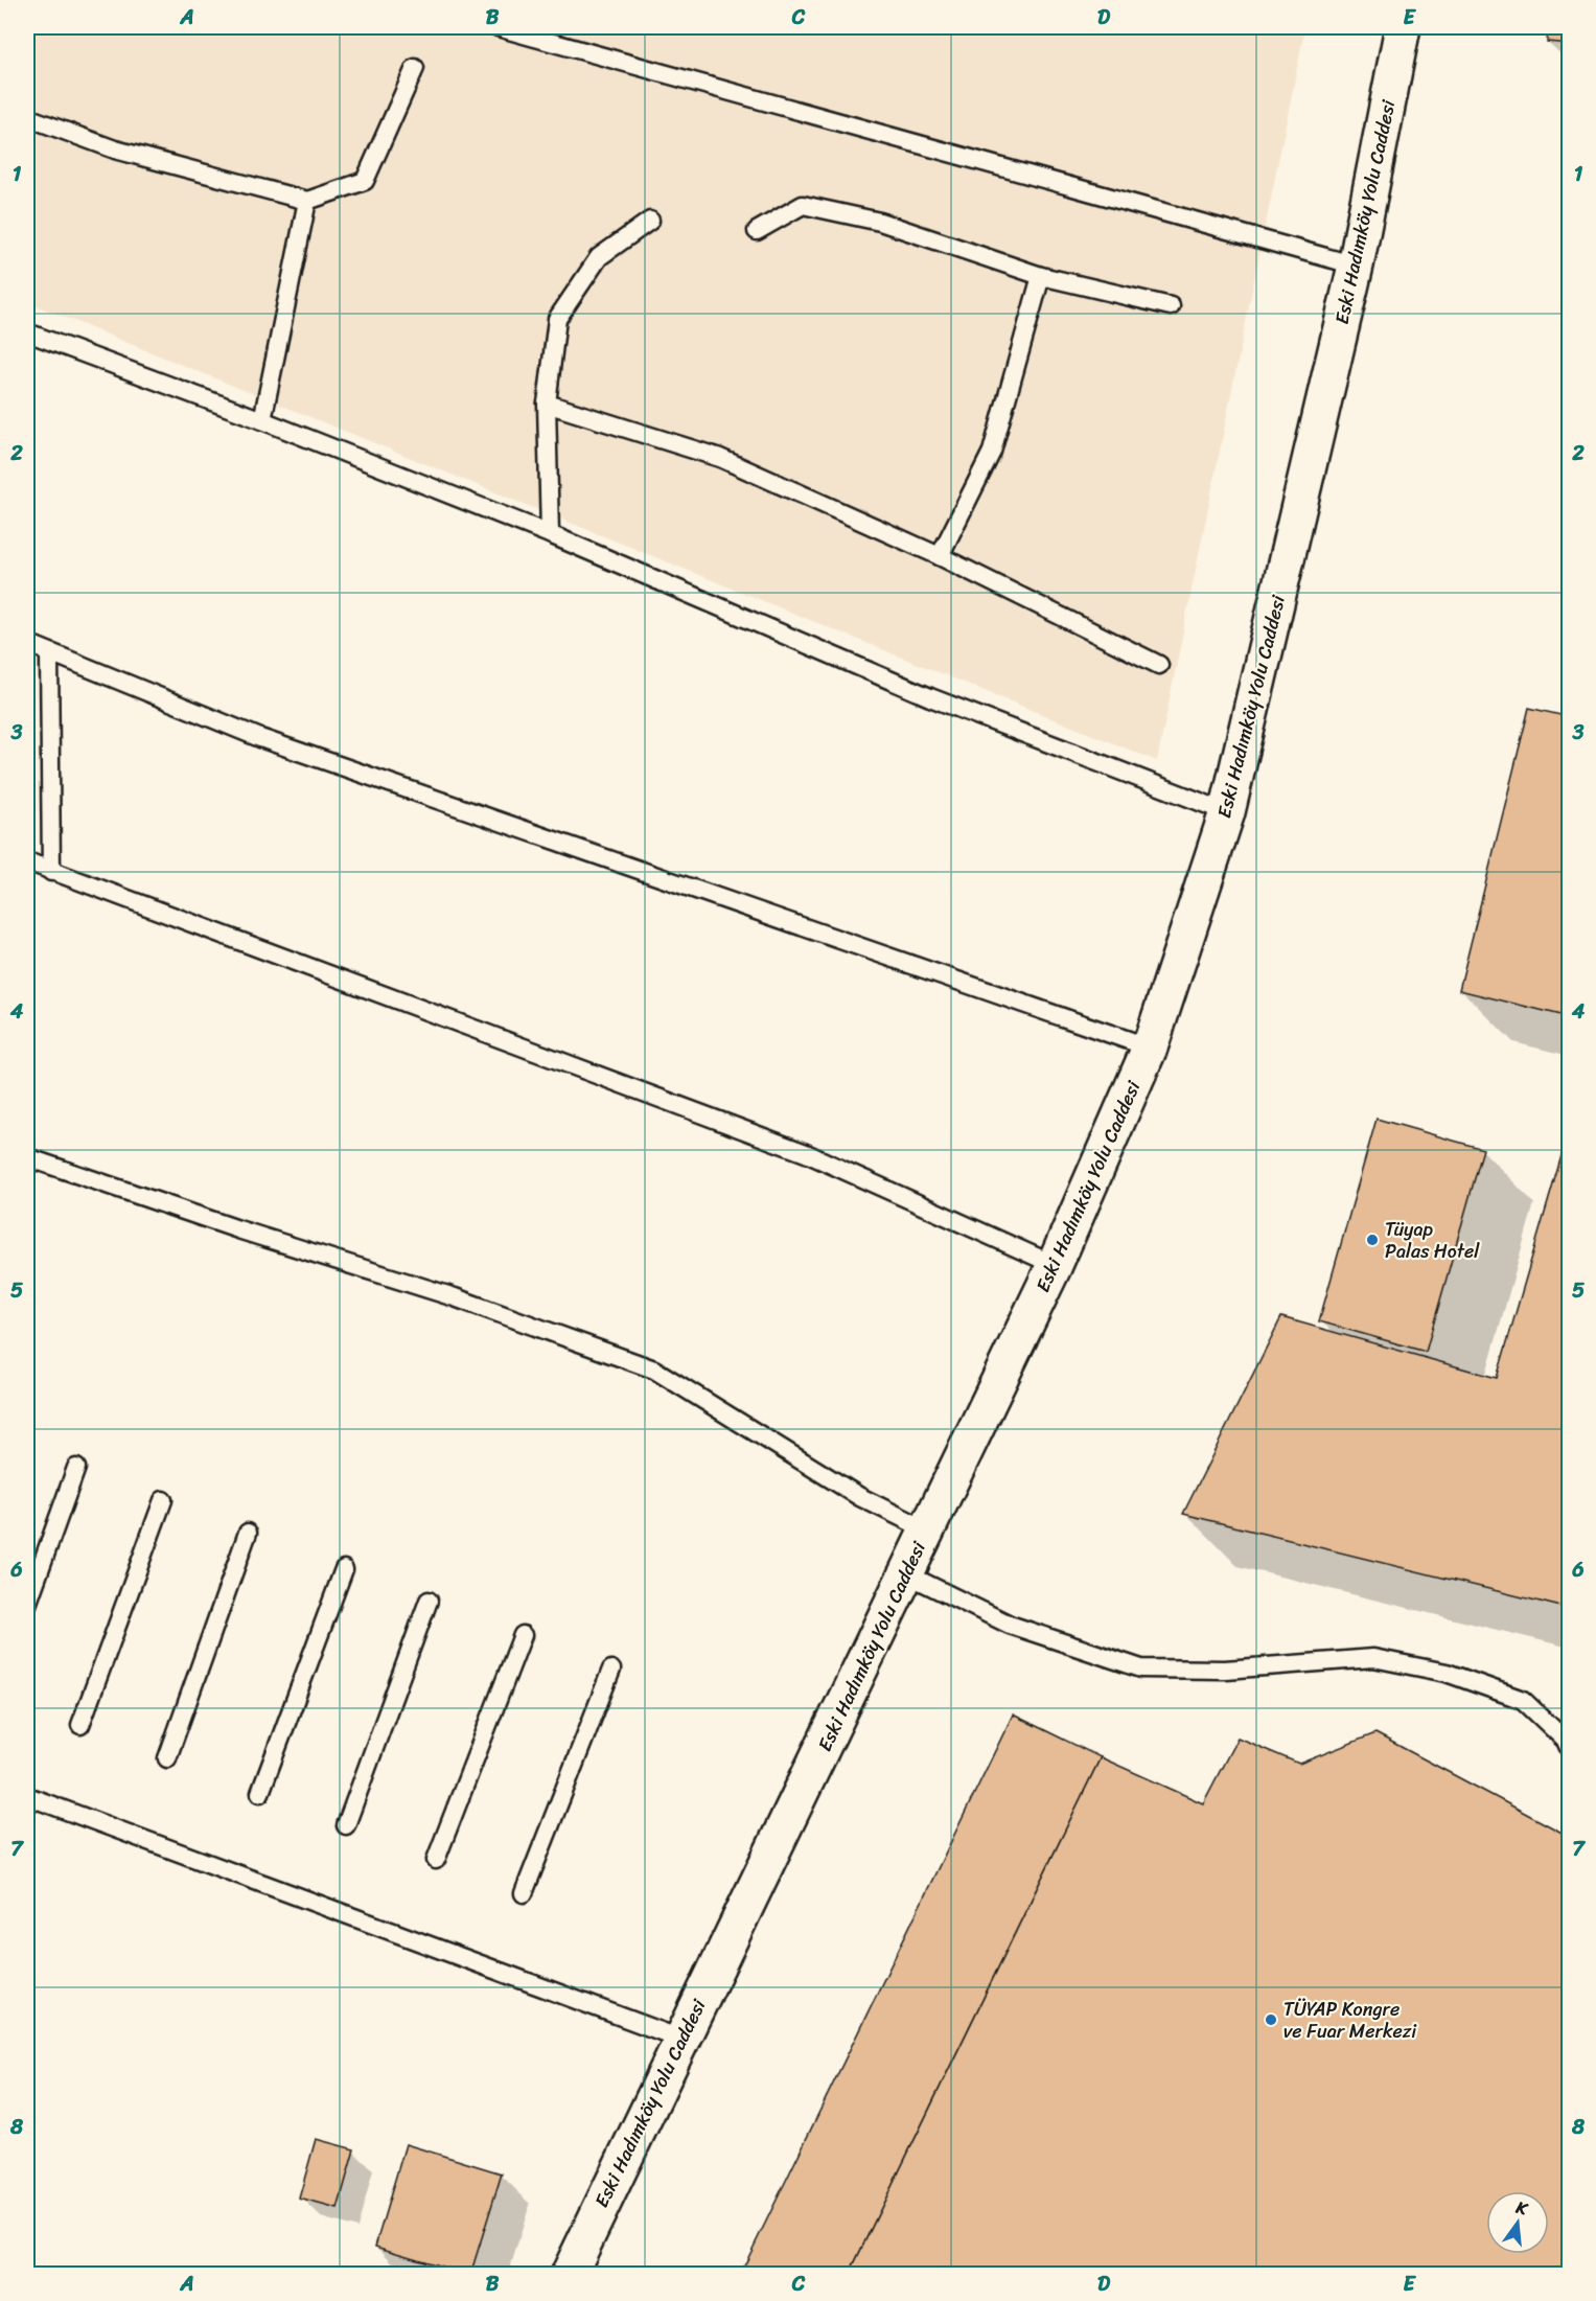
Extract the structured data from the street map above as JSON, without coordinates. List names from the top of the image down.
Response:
{
  "streets": {
    "street": ["Eski Hadımköy Yolu Caddesi"]
  },
  "places": ["Tüyap Palas Hotel", "TÜYAP Kongre ve Fuar Merkezi"],
  "north": "top",
  "grid": {
    "columns": [
      "A",
      "B",
      "C",
      "D",
      "E"
    ],
    "rows": [
      "1",
      "2",
      "3",
      "4",
      "5",
      "6",
      "7",
      "8"
    ]
  }
}
